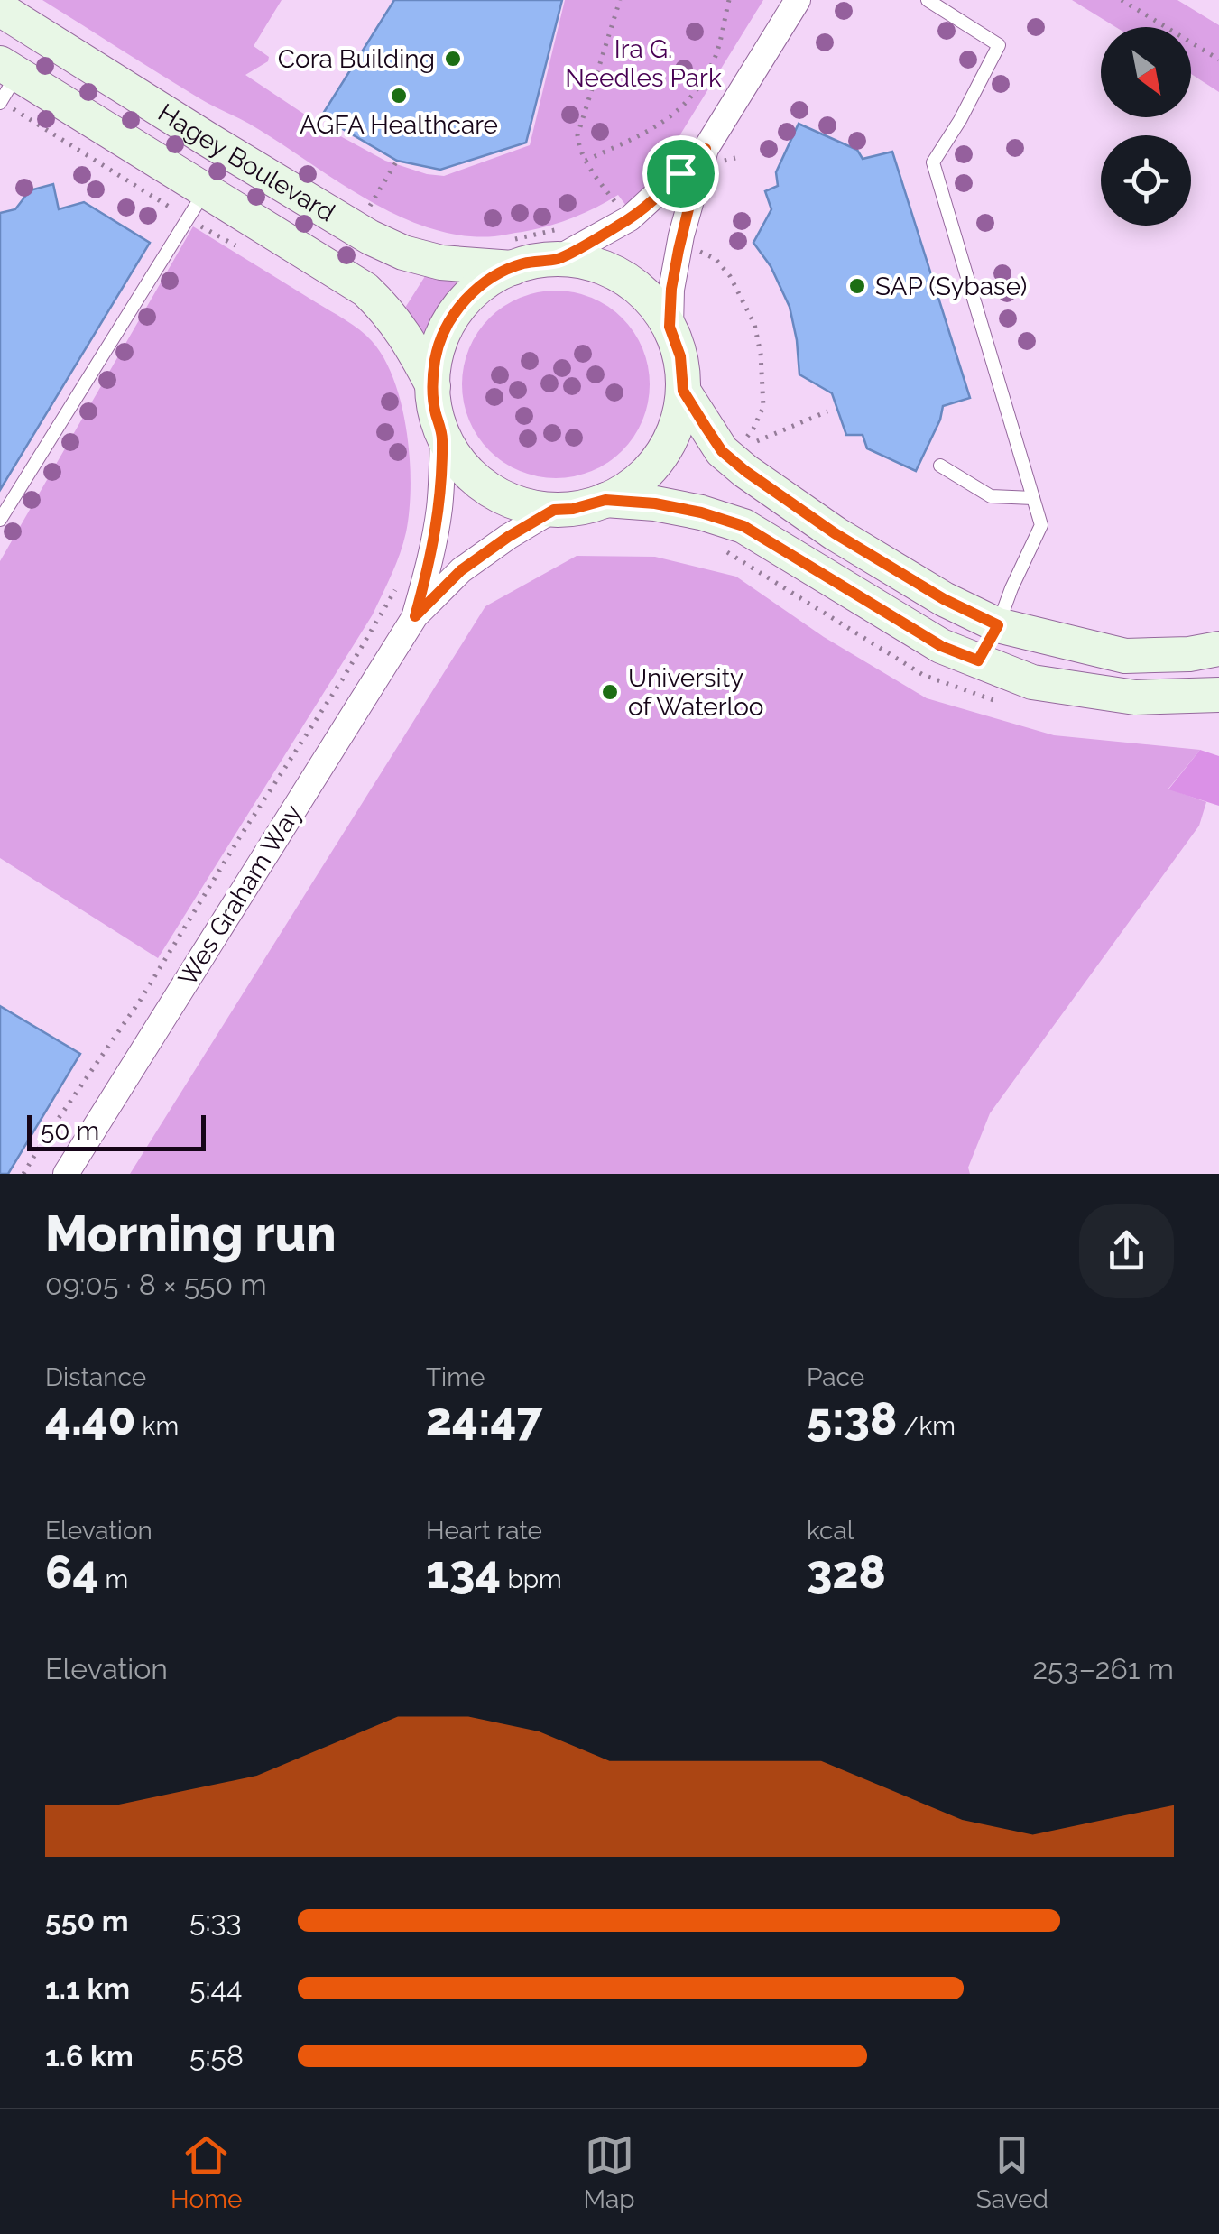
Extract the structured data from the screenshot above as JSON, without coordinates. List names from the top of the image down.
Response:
{
  "streets": {
    "street": ["Hagey Boulevard", "Wes Graham Way"]
  },
  "crossings": [
    ["Hagey Boulevard", "Wes Graham Way"]
  ],
  "parks": ["Ira G. Needles Park"],
  "places": [
    "Cora Building",
    "AGFA Healthcare",
    "SAP (Sybase)",
    "University of Waterloo"
  ],
  "scale_bar": "50 m",
  "north": "bottom right",
  "page": {
    "scale": "50 m",
    "heading": ["Morning run", "09:05 · 8 × 550 m"],
    "stats": [
      ["Distance", "4.40 km"],
      ["Time", "24:47"],
      ["Pace", "5:38 /km"],
      ["Elevation", "64 m"],
      ["Heart rate", "134 bpm"],
      ["kcal", "328"]
    ],
    "chart": ["Elevation", "253–261 m"],
    "list": [
      {
        "name": "550 m",
        "note": "5:33"
      },
      {
        "name": "1.1 km",
        "note": "5:44"
      },
      {
        "name": "1.6 km",
        "note": "5:58"
      }
    ],
    "tabs": ["Home", "Map", "Saved"]
  }
}
